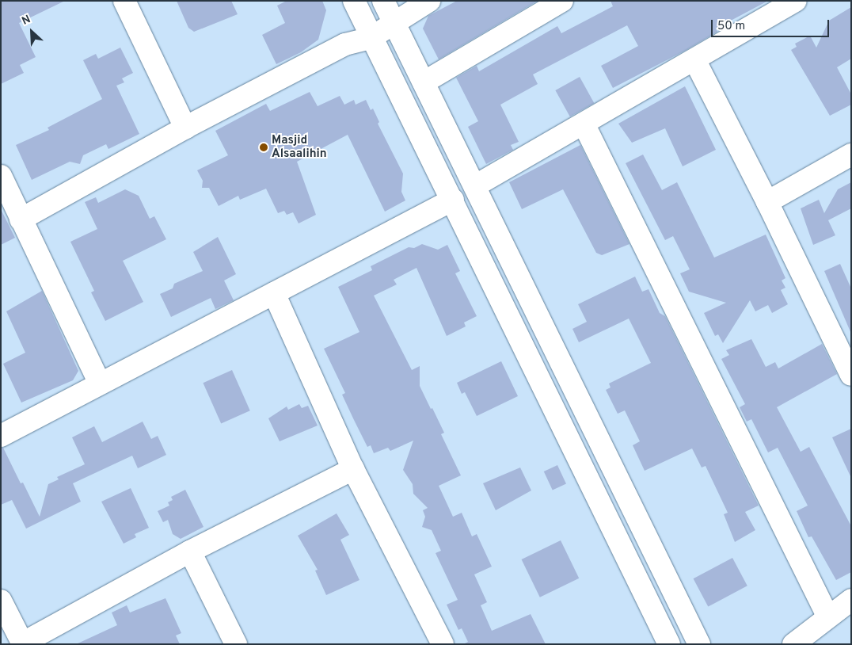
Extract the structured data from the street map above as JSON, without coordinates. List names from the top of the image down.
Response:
{
  "places": ["Masjid Alsaalihin"],
  "scale_bar": "50 m",
  "north": "top left"
}
